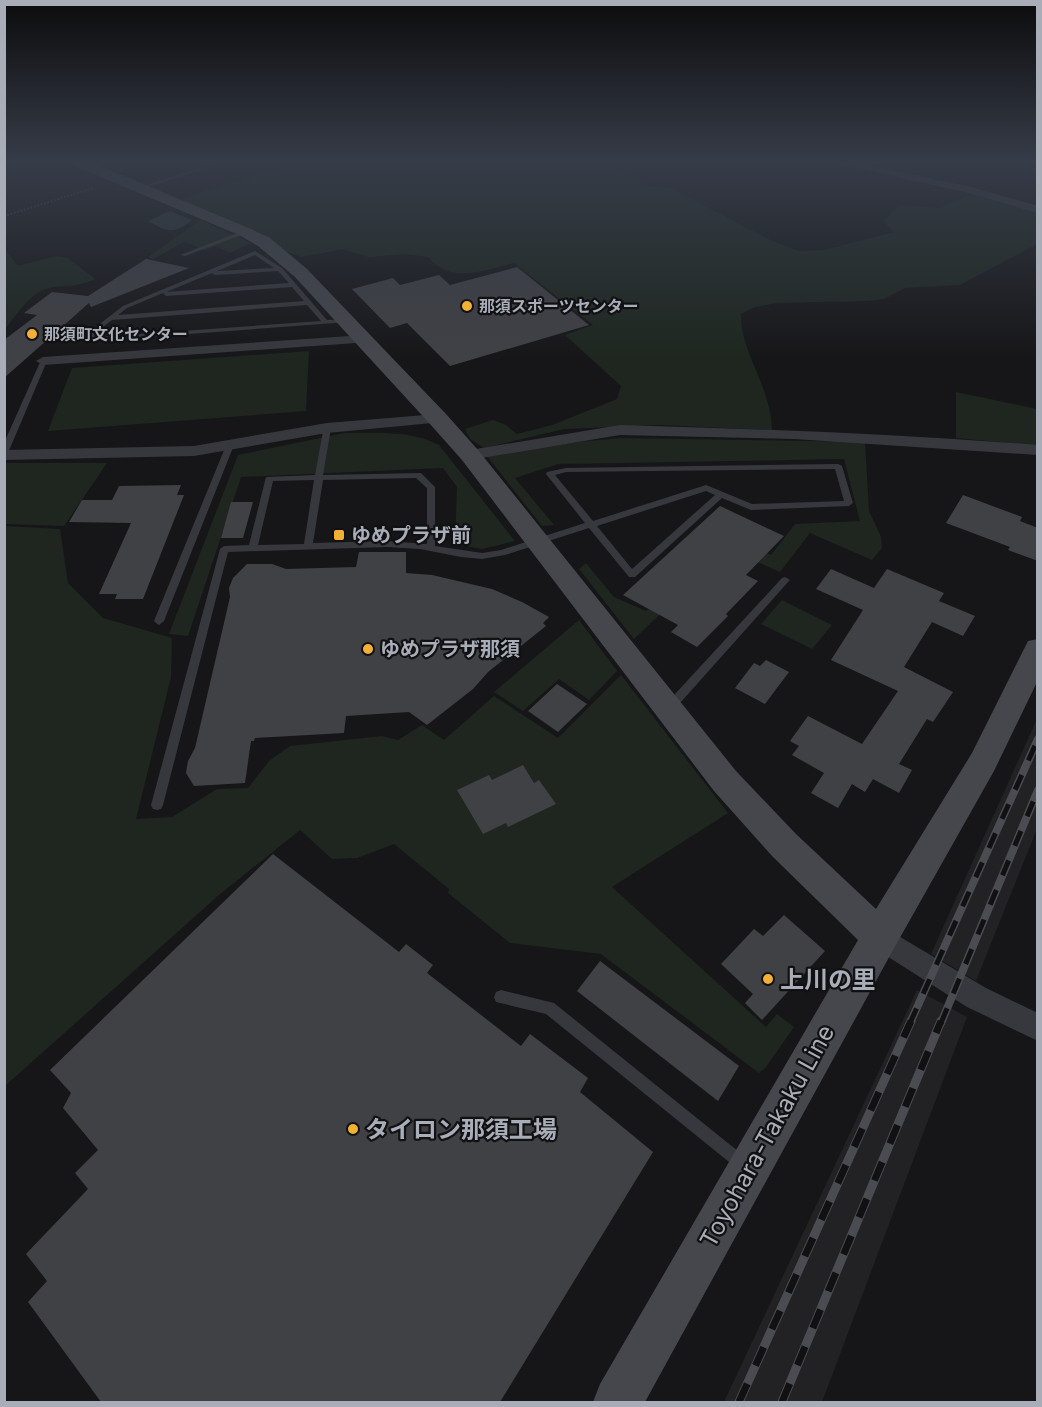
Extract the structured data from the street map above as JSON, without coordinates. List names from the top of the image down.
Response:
{
  "streets": {
    "street": ["Toyohara-Takaku Line"]
  },
  "places": {
    "other": [
      "那須スポーツセンター",
      "那須町文化センター",
      "ゆめプラザ那須",
      "上川の里",
      "タイロン那須工場"
    ],
    "transit": ["ゆめプラザ前"]
  }
}
